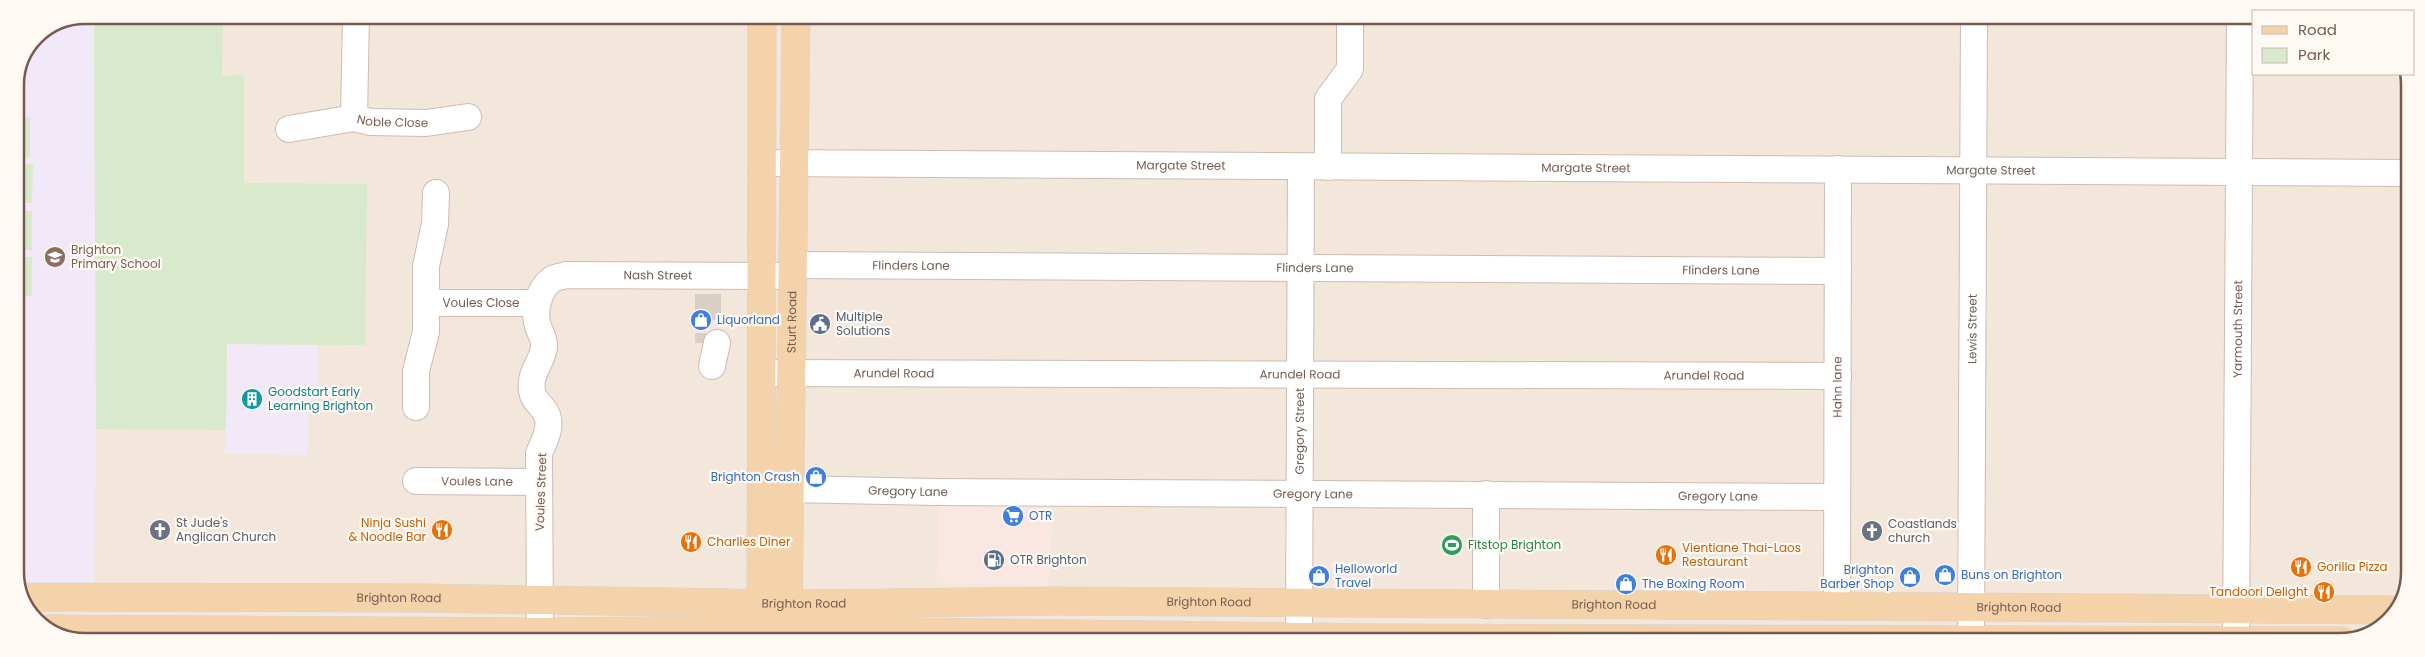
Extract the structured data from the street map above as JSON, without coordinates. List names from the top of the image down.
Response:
{
  "streets": {
    "main road": ["Sturt Road", "Brighton Road"],
    "street": [
      "Noble Close",
      "Margate Street",
      "Flinders Lane",
      "Nash Street",
      "Voules Close",
      "Lewis Street",
      "Yarmouth Street",
      "Arundel Road",
      "Hahn lane",
      "Gregory Street",
      "Voules Lane",
      "Gregory Lane",
      "Voules Street"
    ]
  },
  "crossings": [
    ["Margate Street", "Sturt Road"],
    ["Margate Street", "Lewis Street"],
    ["Margate Street", "Yarmouth Street"],
    ["Margate Street", "Hahn lane"],
    ["Margate Street", "Gregory Street"],
    ["Flinders Lane", "Nash Street"],
    ["Flinders Lane", "Sturt Road"],
    ["Flinders Lane", "Hahn lane"],
    ["Flinders Lane", "Gregory Street"],
    ["Nash Street", "Voules Close"],
    ["Nash Street", "Sturt Road"],
    ["Nash Street", "Voules Street"],
    ["Voules Close", "Voules Street"],
    ["Sturt Road", "Arundel Road"],
    ["Sturt Road", "Gregory Lane"],
    ["Sturt Road", "Brighton Road"],
    ["Lewis Street", "Brighton Road"],
    ["Yarmouth Street", "Brighton Road"],
    ["Arundel Road", "Hahn lane"],
    ["Arundel Road", "Gregory Street"],
    ["Hahn lane", "Gregory Lane"],
    ["Hahn lane", "Brighton Road"],
    ["Gregory Street", "Gregory Lane"],
    ["Gregory Street", "Brighton Road"],
    ["Voules Lane", "Voules Street"],
    ["Voules Street", "Brighton Road"]
  ],
  "places": {
    "school or university": ["Brighton Primary School"],
    "shop": [
      "Liquorland",
      "Brighton Crash",
      "Buns on Brighton",
      "Helloworld Travel",
      "Brighton Barber Shop",
      "The Boxing Room"
    ],
    "public building": ["Multiple Solutions"],
    "building": ["Goodstart Early Learning Brighton"],
    "supermarket": ["OTR"],
    "church": ["St Jude's Anglican Church", "Coastlands church"],
    "restaurant": [
      "Ninja Sushi & Noodle Bar",
      "Charlies Diner",
      "Vientiane Thai-Laos Restaurant",
      "Gorilla Pizza",
      "Tandoori Delight"
    ],
    "sports": ["Fitstop Brighton"],
    "fuel station": ["OTR Brighton"]
  },
  "legend": ["Road", "Park"]
}
